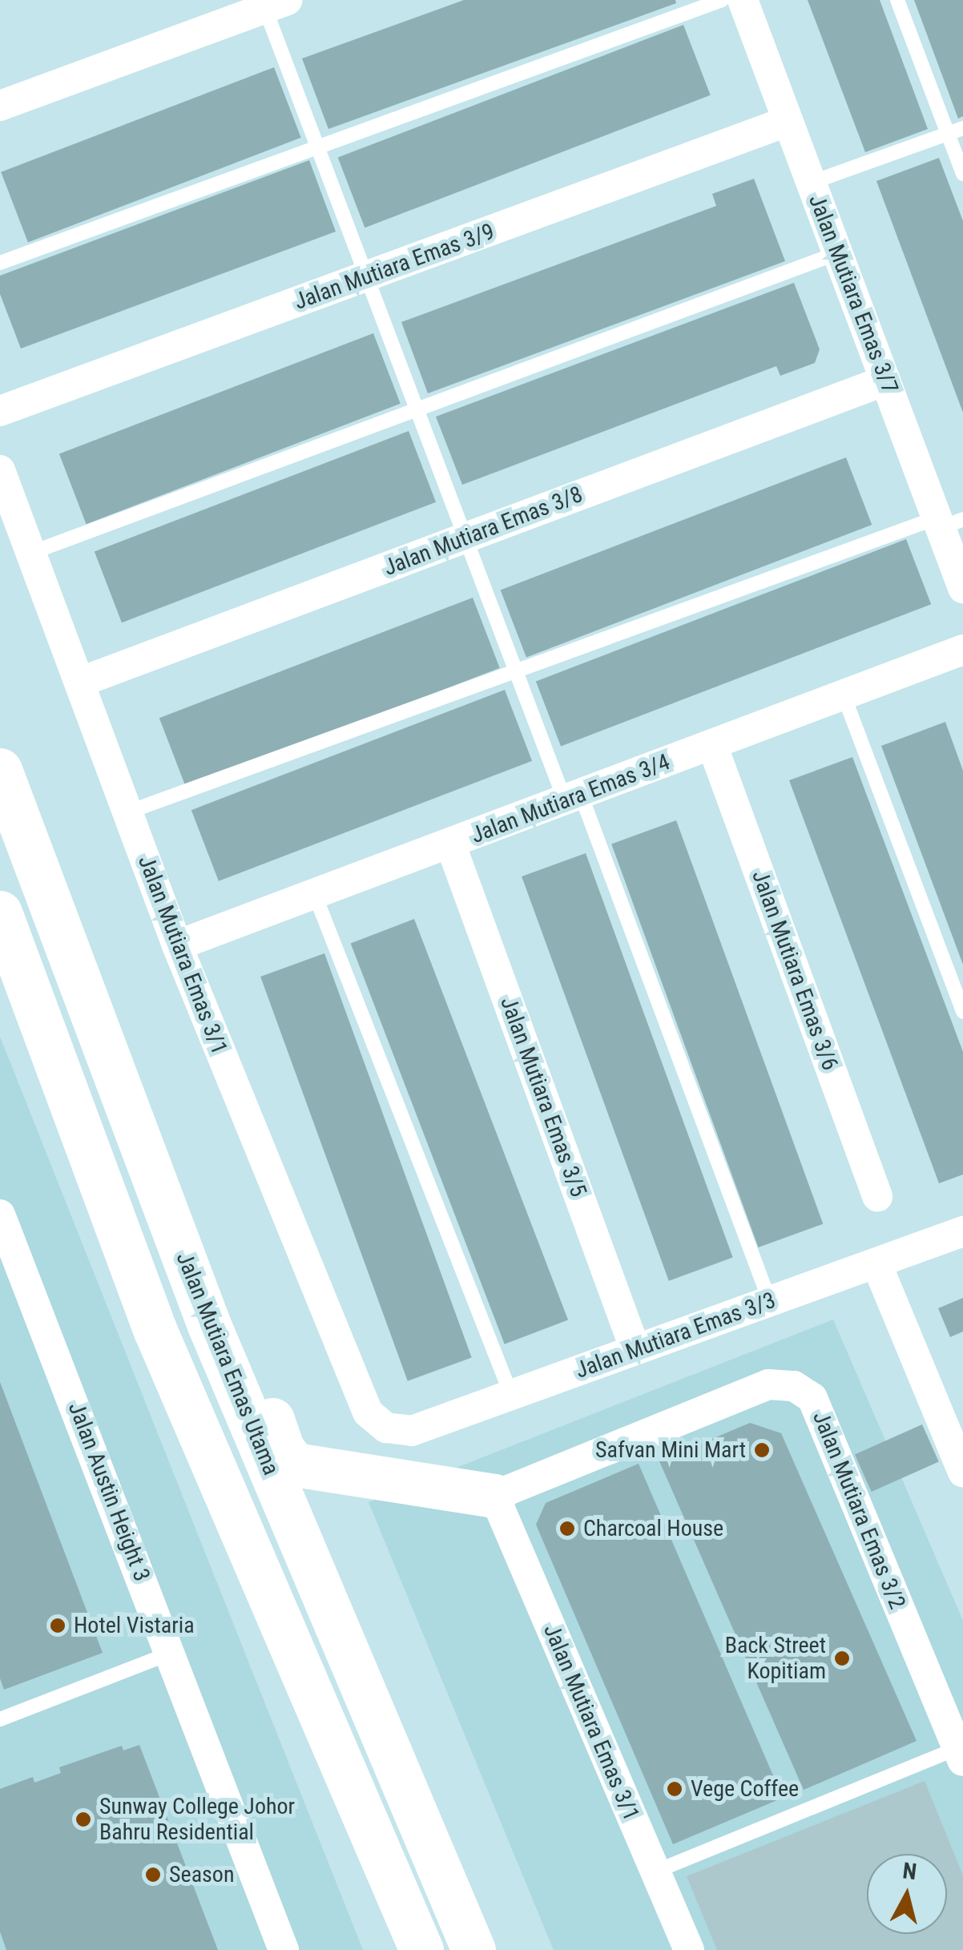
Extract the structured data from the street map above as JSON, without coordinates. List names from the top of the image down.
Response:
{
  "streets": {
    "main road": ["Jalan Mutiara Emas Utama"],
    "street": [
      "Jalan Mutiara Emas 3/9",
      "Jalan Mutiara Emas 3/7",
      "Jalan Mutiara Emas 3/8",
      "Jalan Mutiara Emas 3/4",
      "Jalan Mutiara Emas 3/1",
      "Jalan Mutiara Emas 3/6",
      "Jalan Mutiara Emas 3/5",
      "Jalan Mutiara Emas 3/3",
      "Jalan Austin Height 3",
      "Jalan Mutiara Emas 3/2"
    ]
  },
  "crossings": [
    ["Jalan Mutiara Emas 3/9", "Jalan Mutiara Emas 3/7"],
    ["Jalan Mutiara Emas 3/7", "Jalan Mutiara Emas 3/8"],
    ["Jalan Mutiara Emas 3/8", "Jalan Mutiara Emas 3/1"],
    ["Jalan Mutiara Emas 3/4", "Jalan Mutiara Emas 3/1"],
    ["Jalan Mutiara Emas 3/4", "Jalan Mutiara Emas 3/6"],
    ["Jalan Mutiara Emas 3/4", "Jalan Mutiara Emas 3/5"],
    ["Jalan Mutiara Emas 3/1", "Jalan Mutiara Emas 3/3"],
    ["Jalan Mutiara Emas 3/1", "Jalan Mutiara Emas 3/2"],
    ["Jalan Mutiara Emas 3/5", "Jalan Mutiara Emas 3/3"]
  ],
  "places": [
    "Safvan Mini Mart",
    "Charcoal House",
    "Hotel Vistaria",
    "Back Street Kopitiam",
    "Vege Coffee",
    "Sunway College Johor Bahru Residential",
    "Season"
  ],
  "north": "top"
}
